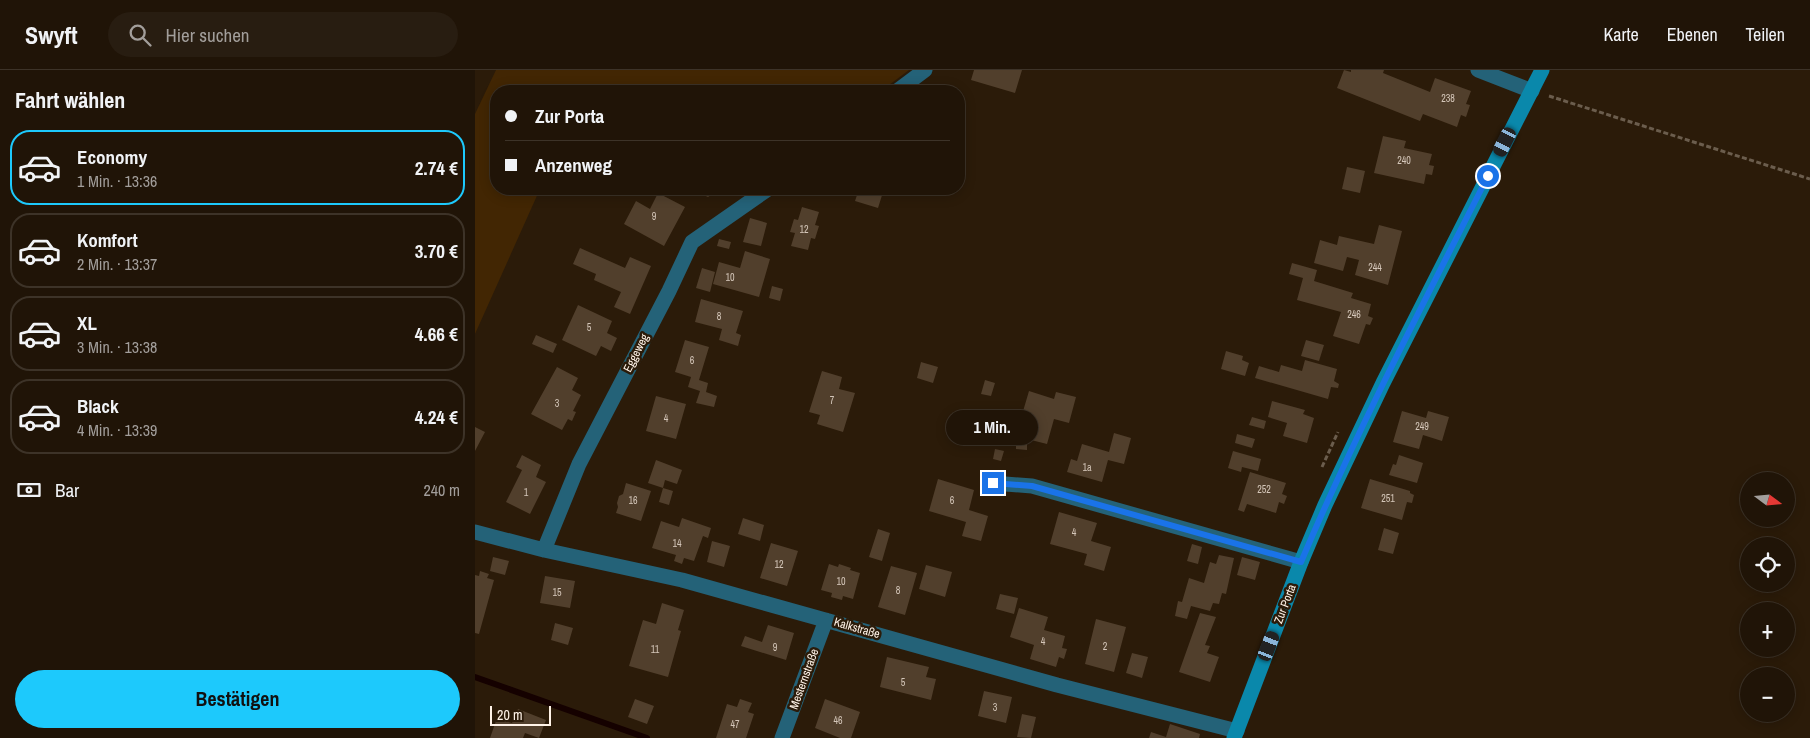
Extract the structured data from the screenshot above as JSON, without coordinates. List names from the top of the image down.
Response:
{
  "streets": {
    "main road": ["Zur Porta"],
    "street": ["Eggeweg", "Kalkstraße", "Mesternstraße"]
  },
  "crossings": [
    ["Eggeweg", "Kalkstraße"],
    ["Zur Porta", "Kalkstraße"],
    ["Kalkstraße", "Mesternstraße"]
  ],
  "house_numbers": [
    "238",
    "240",
    "9",
    "12",
    "244",
    "10",
    "246",
    "8",
    "5",
    "6",
    "7",
    "3",
    "4",
    "249",
    "1a",
    "252",
    "1",
    "251",
    "16",
    "6",
    "4",
    "14",
    "12",
    "10",
    "8",
    "15",
    "4",
    "2",
    "9",
    "11",
    "5",
    "3",
    "46",
    "47"
  ],
  "scale_bar": "20 m",
  "north": "right",
  "page": {
    "header": "Swyft",
    "search": "Hier suchen",
    "nav": ["Karte", "Ebenen", "Teilen"],
    "heading": "Fahrt wählen",
    "banner": ["Zur Porta", "Anzenweg"],
    "list": [
      {
        "name": "Economy",
        "note": "1 Min. · 13:36",
        "value": "2.74 €"
      },
      {
        "name": "Komfort",
        "note": "2 Min. · 13:37",
        "value": "3.70 €"
      },
      {
        "name": "XL",
        "note": "3 Min. · 13:38",
        "value": "4.66 €"
      },
      {
        "name": "Black",
        "note": "4 Min. · 13:39",
        "value": "4.24 €"
      }
    ],
    "bubble": "1 Min.",
    "pay": ["Bar", "240 m"],
    "map_buttons": ["+", "−"],
    "buttons": "Bestätigen",
    "scale": "20 m"
  }
}
